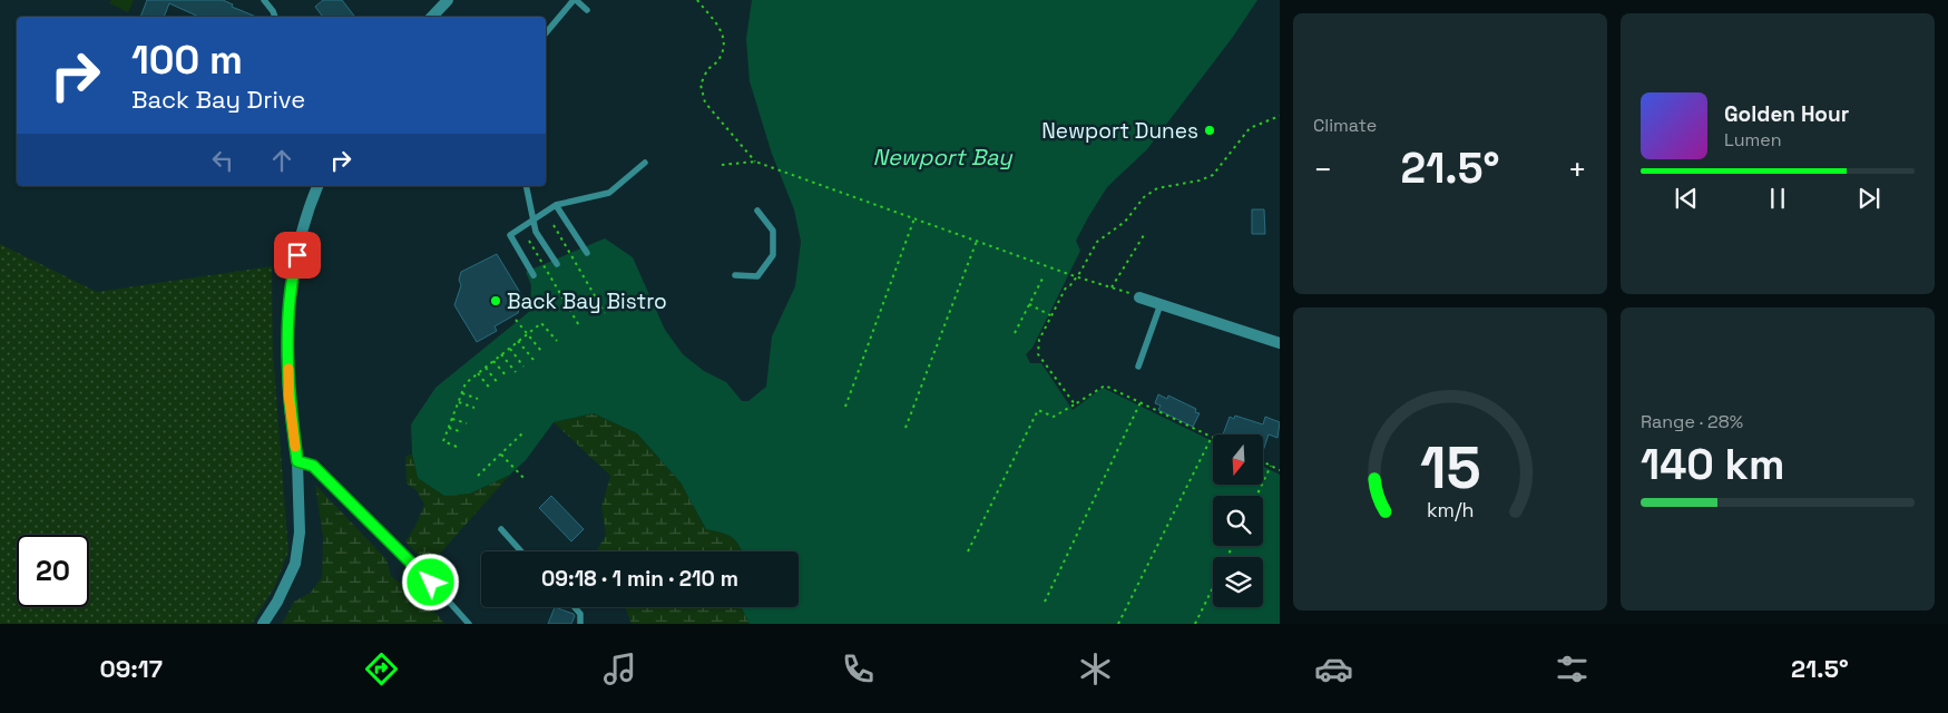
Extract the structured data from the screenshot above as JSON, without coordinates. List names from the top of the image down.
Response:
{
  "water": ["Newport Bay"],
  "places": ["Newport Dunes", "Back Bay Bistro"],
  "north": "bottom",
  "page": {
    "tile": [
      "Climate",
      ["Range · 28%", "140 km"]
    ],
    "turn": ["100 m", "Back Bay Drive"],
    "song": ["Golden Hour", "Lumen"],
    "heat": ["−", "21.5°", "+"],
    "limit": "20",
    "trip": "09:18 · 1 min · 210 m",
    "tabs": ["09:17", "21.5°"],
    "gauge": ["15", "km/h"]
  }
}
